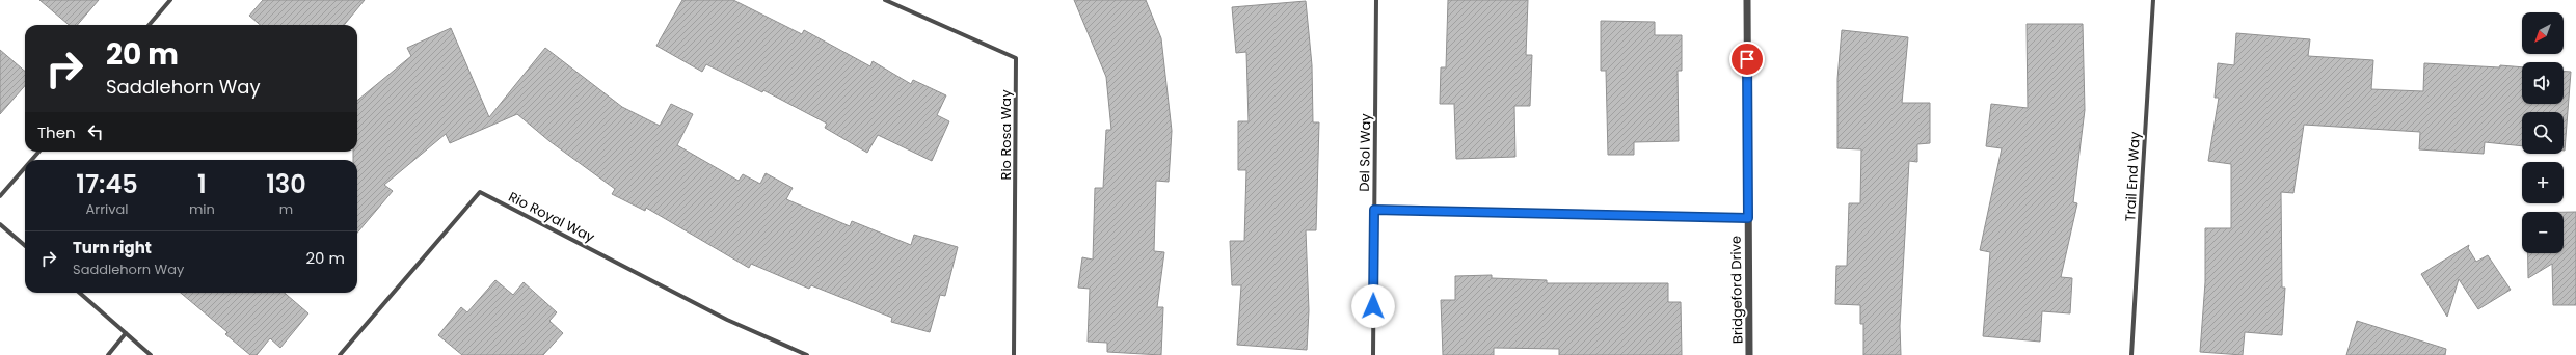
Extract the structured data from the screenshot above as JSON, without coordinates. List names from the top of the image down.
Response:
{
  "streets": {
    "street": [
      "Rio Rosa Way",
      "Del Sol Way",
      "Trail End Way",
      "Rio Royal Way",
      "Bridgeford Drive"
    ]
  },
  "north": "bottom left",
  "page": {
    "map_buttons": ["+", "−"],
    "turn": ["20 m", "Saddlehorn Way"],
    "then": "Then",
    "eta": [
      "17:45",
      "Arrival",
      "1",
      "min",
      "130",
      "m"
    ],
    "list": [
      {
        "name": "Turn right",
        "note": "Saddlehorn Way",
        "value": "20 m"
      }
    ]
  }
}
